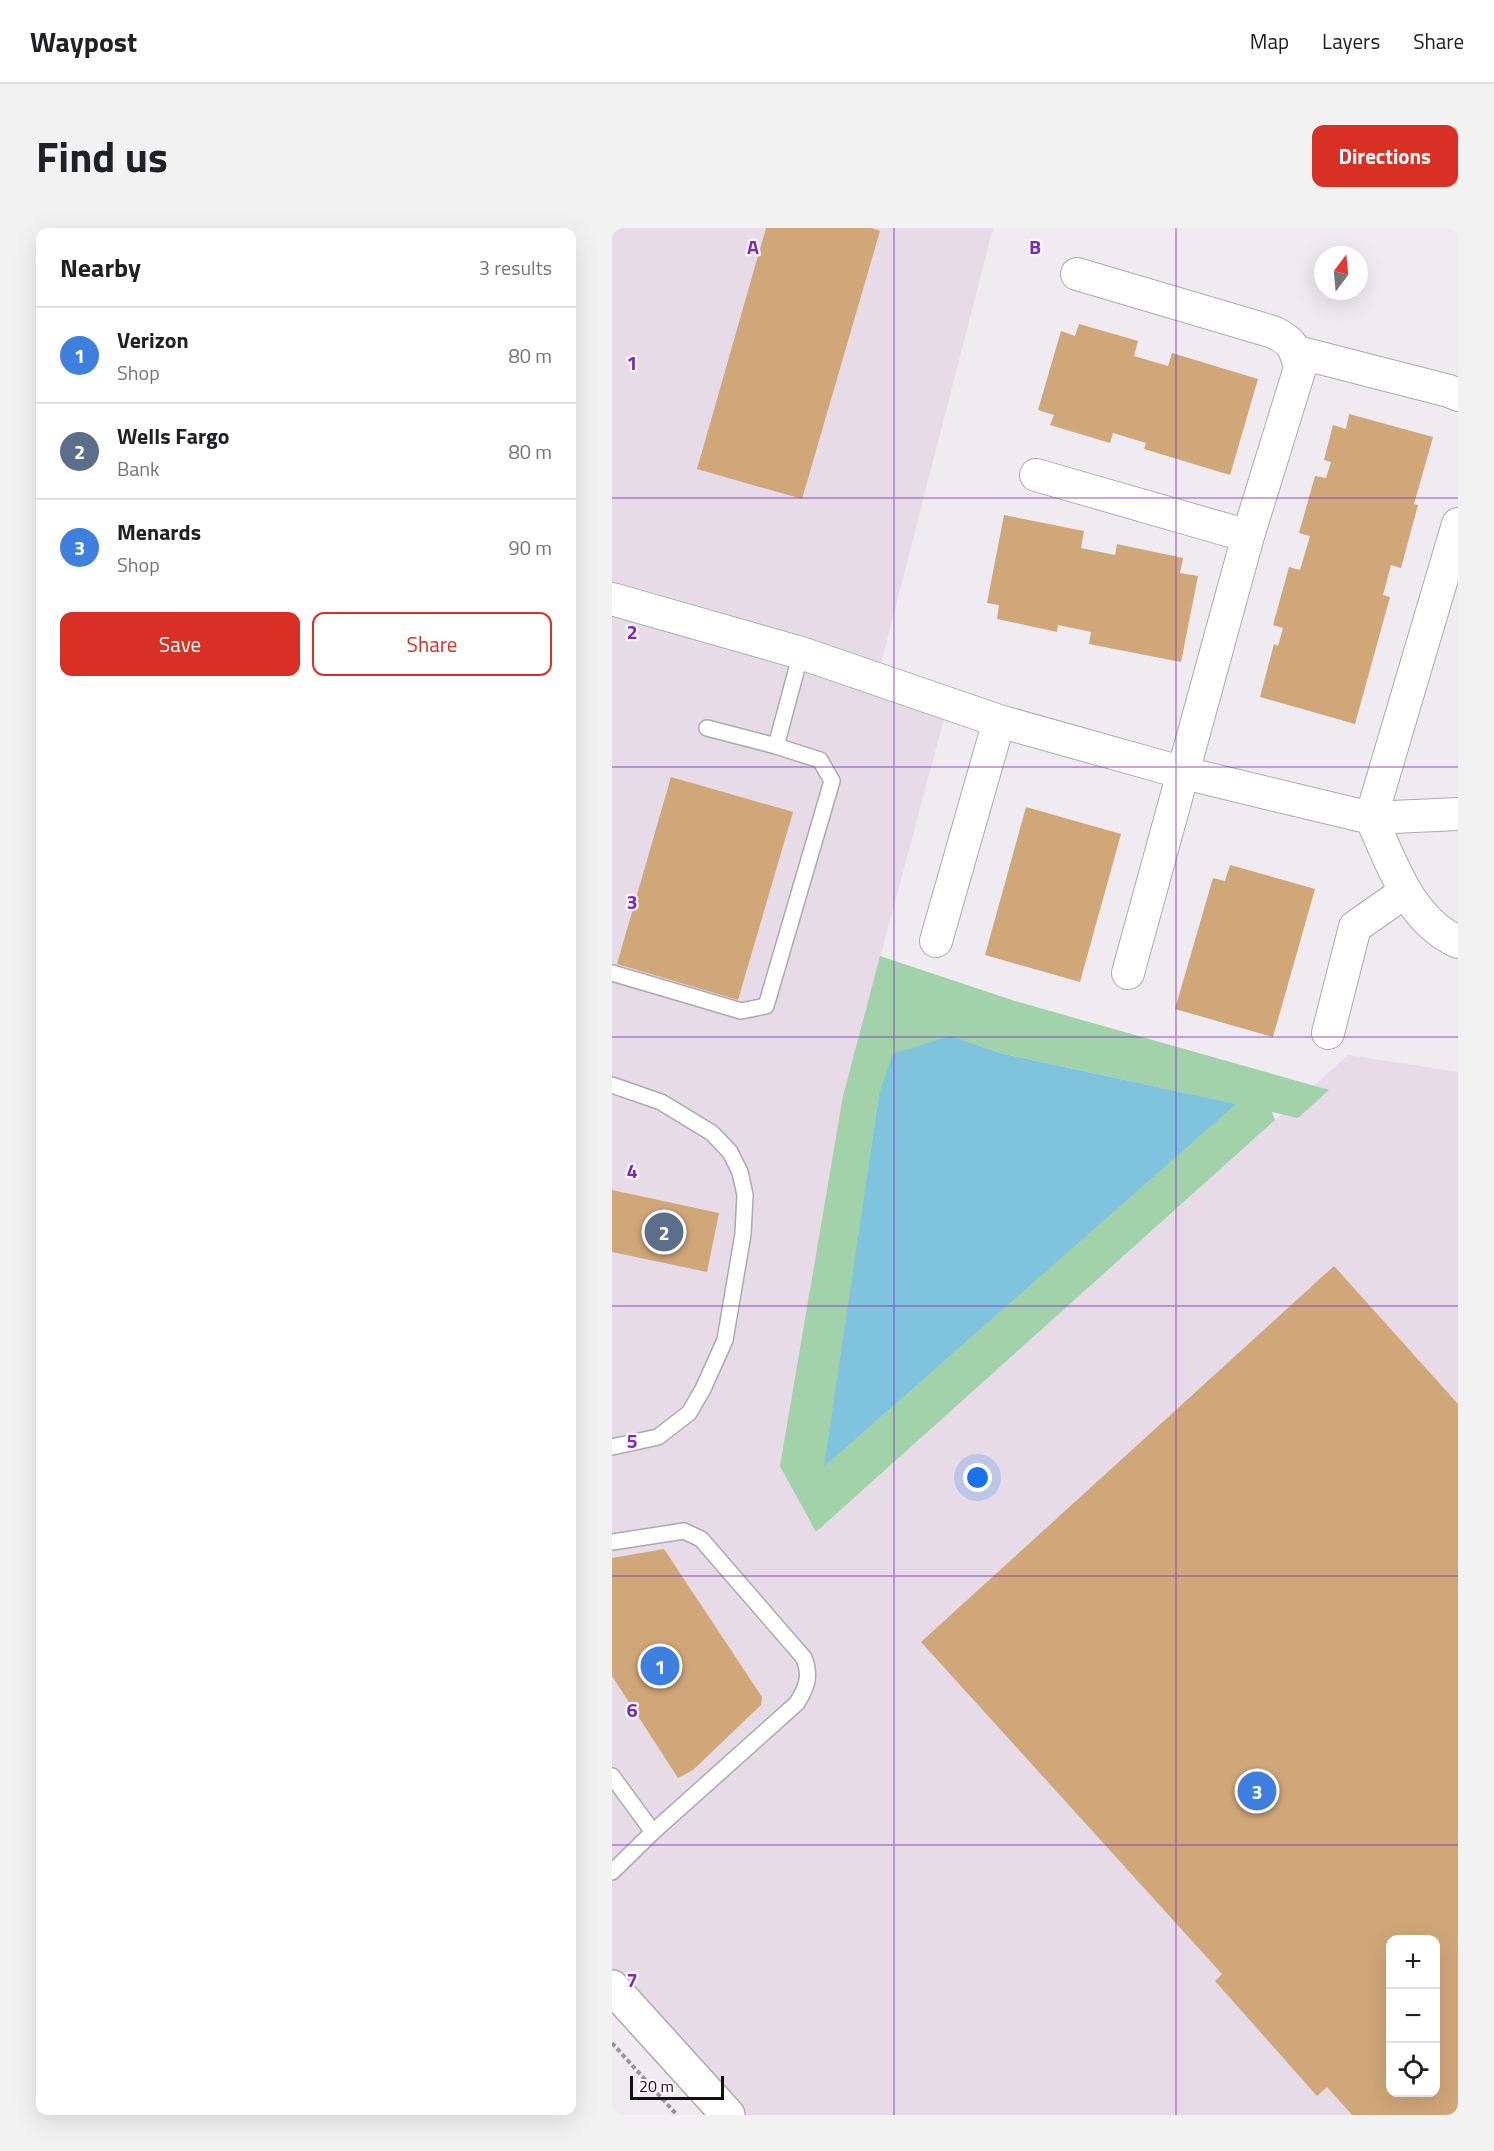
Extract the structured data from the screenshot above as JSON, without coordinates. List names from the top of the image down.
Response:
{
  "scale_bar": "20 m",
  "north": "top",
  "page": {
    "header": "Waypost",
    "nav": ["Map", "Layers", "Share"],
    "title": "Find us",
    "buttons": [
      "Directions",
      ["Save", "Share"]
    ],
    "heading": ["Nearby", "3 results"],
    "list": [
      {
        "mark": "1",
        "name": "Verizon",
        "note": "Shop",
        "value": "80 m"
      },
      {
        "mark": "2",
        "name": "Wells Fargo",
        "note": "Bank",
        "value": "80 m"
      },
      {
        "mark": "3",
        "name": "Menards",
        "note": "Shop",
        "value": "90 m"
      }
    ],
    "pins": ["2", "1", "3"],
    "map_buttons": ["+", "−"],
    "scale": "20 m"
  },
  "grid": {
    "columns": ["A", "B"],
    "rows": [
      "1",
      "2",
      "3",
      "4",
      "5",
      "6",
      "7"
    ]
  }
}
